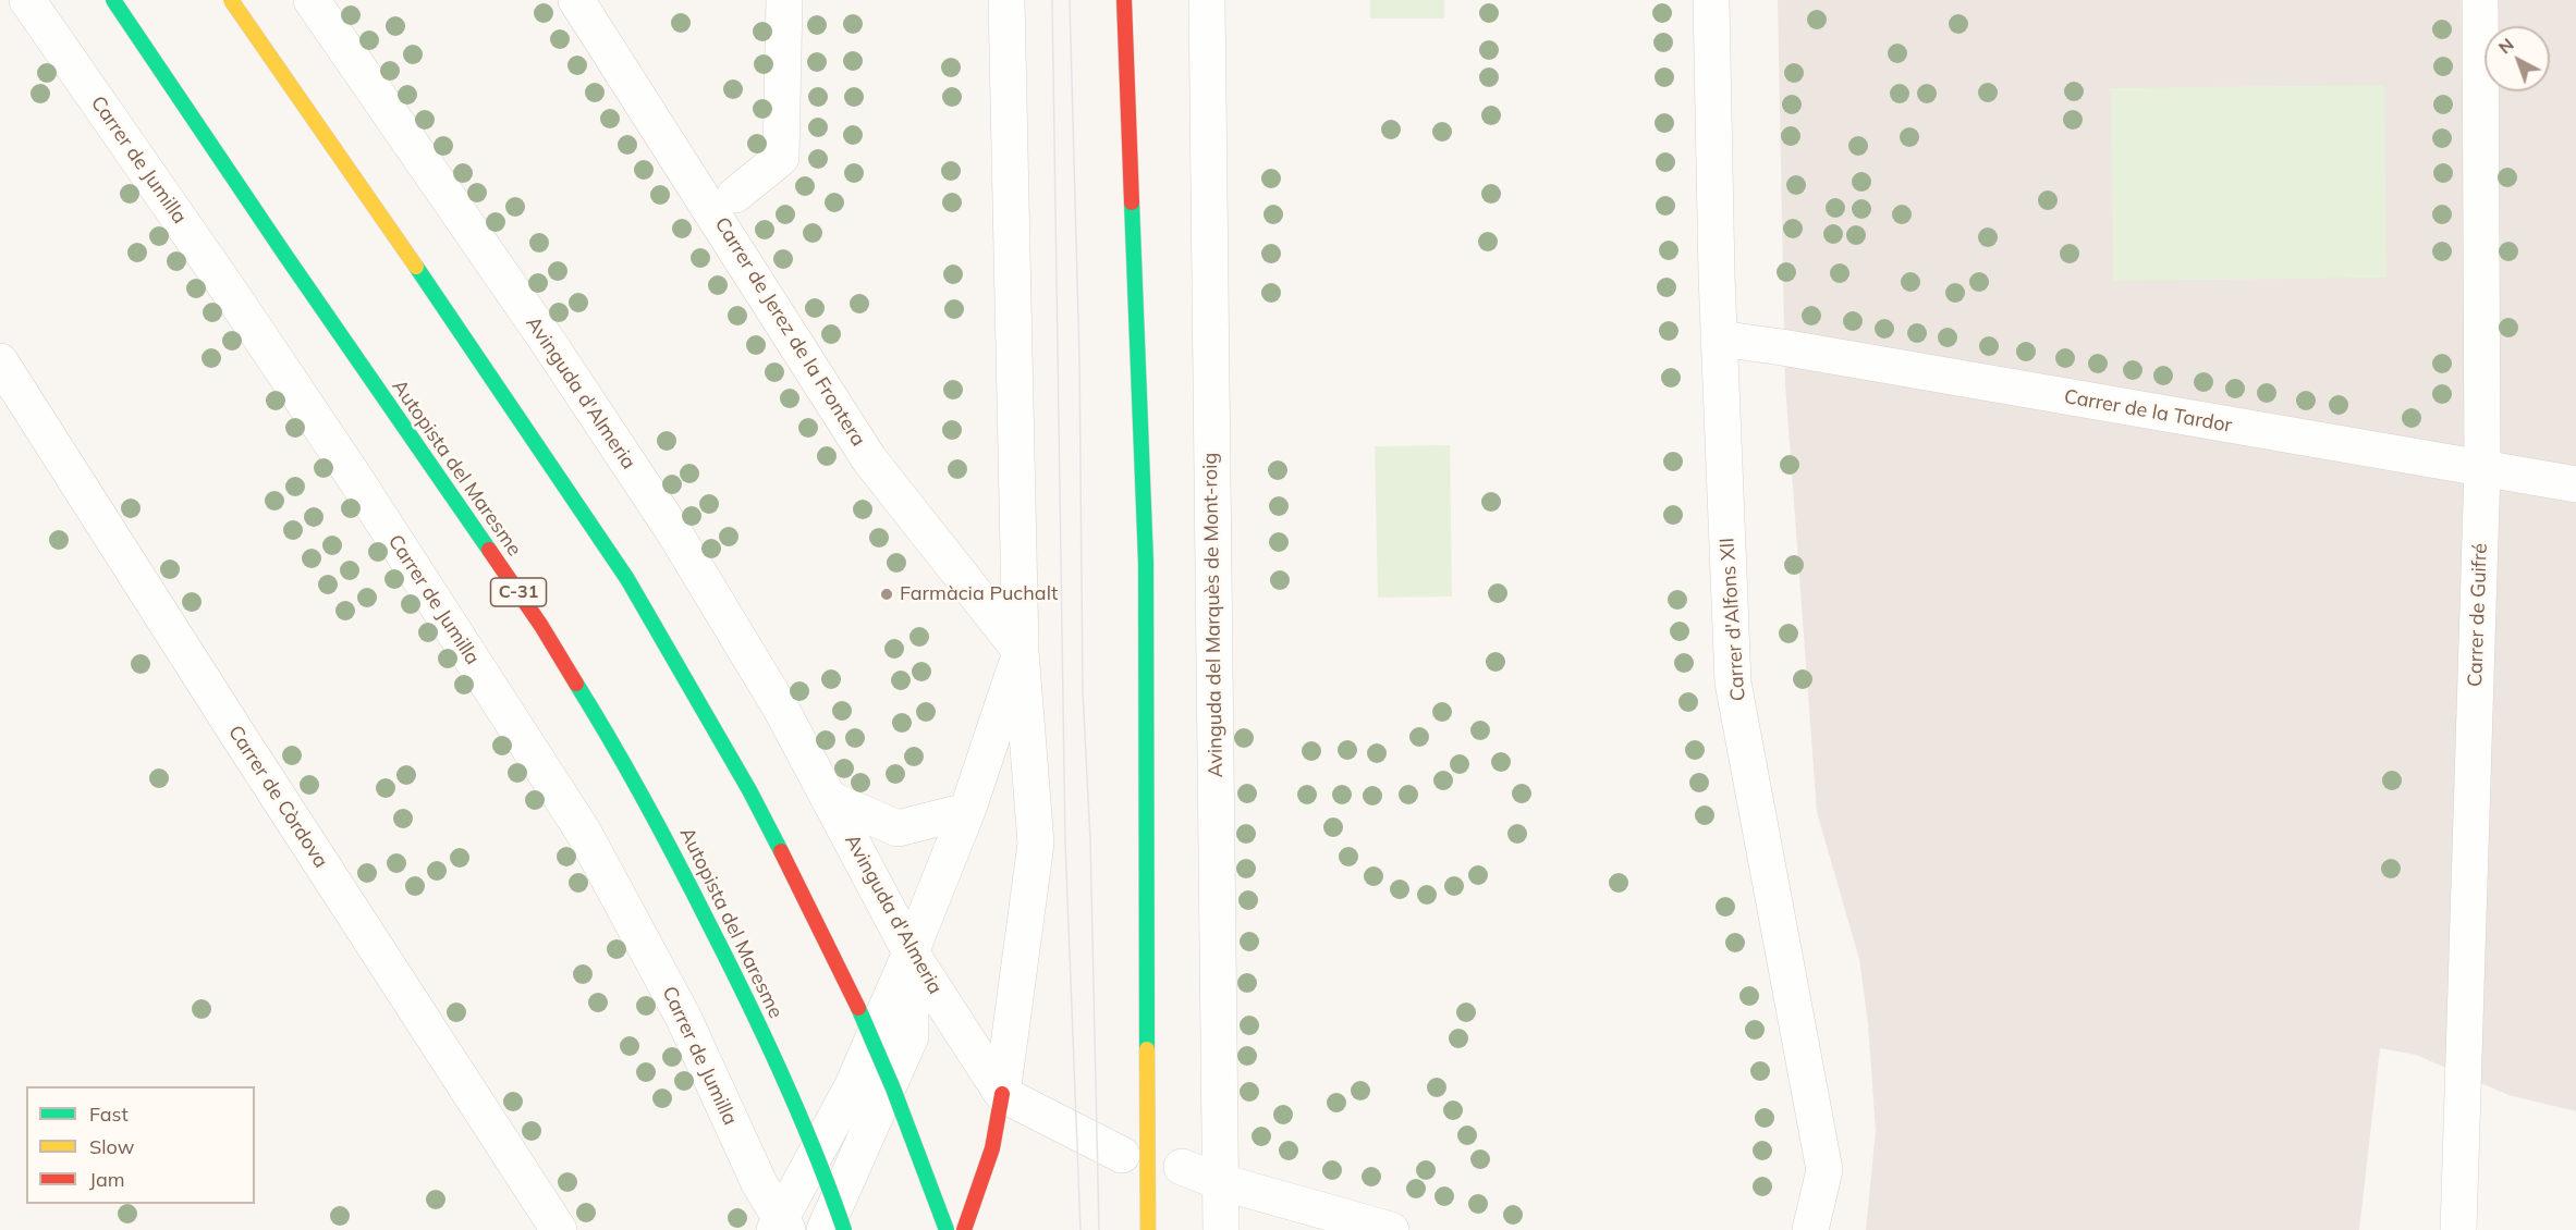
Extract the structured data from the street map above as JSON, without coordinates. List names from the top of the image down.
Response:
{
  "streets": {
    "highway": ["Autopista del Maresme", "C-31"],
    "street": [
      "Carrer de Jumilla",
      "Carrer de Jerez de la Frontera",
      "Avinguda d'Almeria",
      "Carrer de la Tardor",
      "Avinguda del Marquès de Mont-roig",
      "Carrer de Guifré",
      "Carrer d'Alfons XII",
      "Carrer de Còrdova"
    ]
  },
  "crossings": [
    ["Carrer de la Tardor", "Carrer de Guifré"],
    ["Carrer de la Tardor", "Carrer d'Alfons XII"]
  ],
  "places": ["Farmàcia Puchalt"],
  "legend": ["Fast", "Slow", "Jam"],
  "north": "top left"
}
